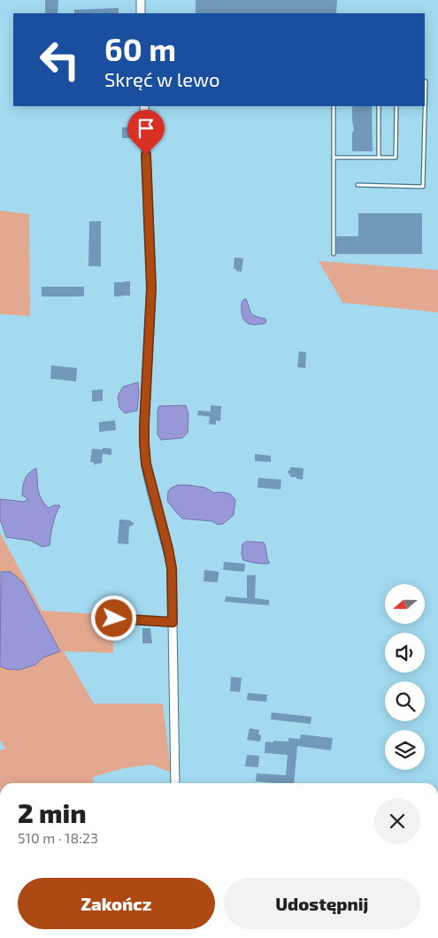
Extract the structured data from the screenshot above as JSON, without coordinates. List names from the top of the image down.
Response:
{
  "north": "left",
  "page": {
    "turn": ["60 m", "Skręć w lewo"],
    "heading": ["2 min", "510 m · 18:23"],
    "buttons": ["Zakończ", "Udostępnij"]
  }
}
